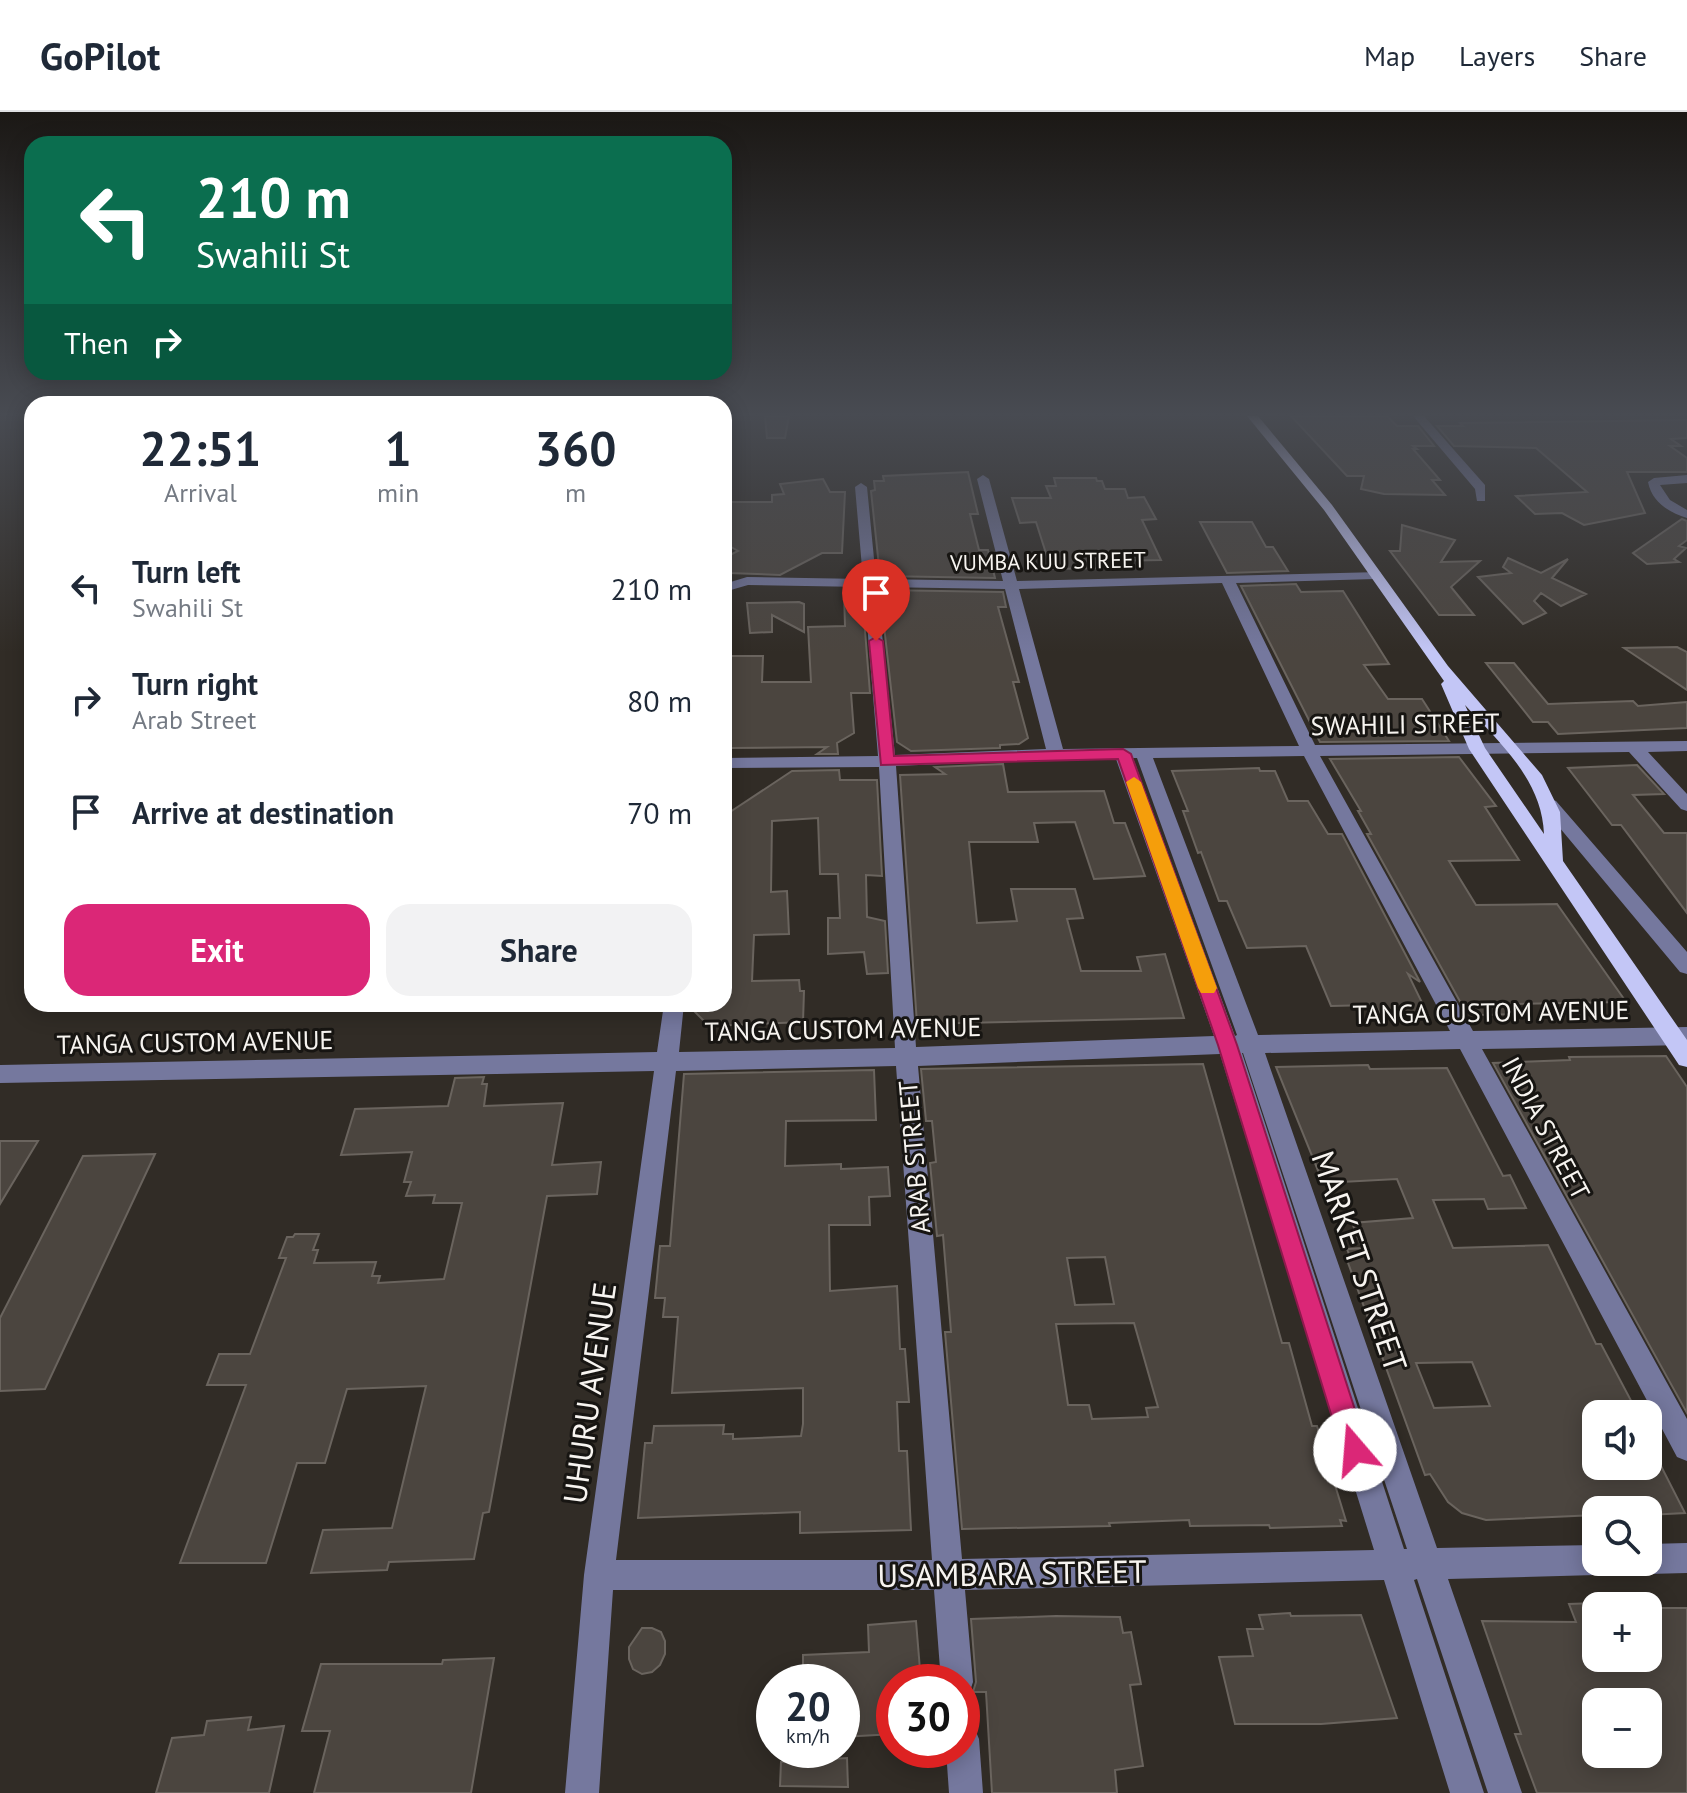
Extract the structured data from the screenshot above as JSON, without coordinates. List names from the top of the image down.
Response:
{
  "streets": {
    "street": [
      "VUMBA KUU STREET",
      "SWAHILI STREET",
      "TANGA CUSTOM AVENUE",
      "INDIA STREET",
      "ARAB STREET",
      "MARKET STREET",
      "UHURU AVENUE",
      "USAMBARA STREET"
    ]
  },
  "crossings": [
    ["VUMBA KUU STREET", "INDIA STREET"],
    ["VUMBA KUU STREET", "ARAB STREET"],
    ["SWAHILI STREET", "INDIA STREET"],
    ["SWAHILI STREET", "ARAB STREET"],
    ["SWAHILI STREET", "MARKET STREET"],
    ["TANGA CUSTOM AVENUE", "INDIA STREET"],
    ["TANGA CUSTOM AVENUE", "ARAB STREET"],
    ["TANGA CUSTOM AVENUE", "MARKET STREET"],
    ["TANGA CUSTOM AVENUE", "UHURU AVENUE"],
    ["ARAB STREET", "USAMBARA STREET"],
    ["MARKET STREET", "USAMBARA STREET"],
    ["UHURU AVENUE", "USAMBARA STREET"]
  ],
  "page": {
    "header": "GoPilot",
    "nav": ["Map", "Layers", "Share"],
    "turn": ["210 m", "Swahili St"],
    "then": "Then",
    "eta": [
      "22:51",
      "Arrival",
      "1",
      "min",
      "360",
      "m"
    ],
    "list": [
      {
        "name": "Turn left",
        "note": "Swahili St",
        "value": "210 m"
      },
      {
        "name": "Turn right",
        "note": "Arab Street",
        "value": "80 m"
      },
      {
        "name": "Arrive at destination",
        "value": "70 m"
      }
    ],
    "buttons": ["Exit", "Share"],
    "map_buttons": ["+", "−"],
    "speed": "20 km/h",
    "limit": "30"
  }
}
